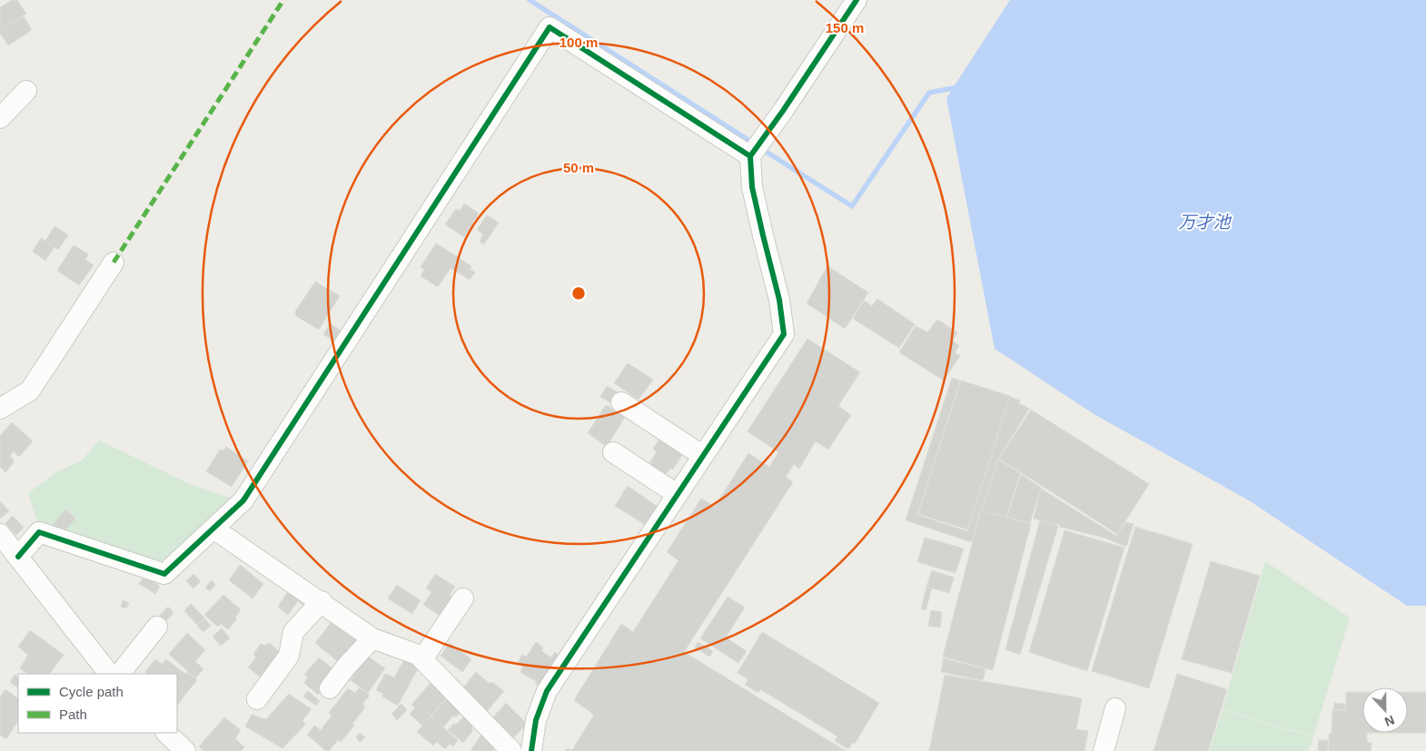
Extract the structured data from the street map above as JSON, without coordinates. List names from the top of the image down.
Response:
{
  "water": ["万才池"],
  "legend": ["Cycle path", "Path"],
  "north": "bottom",
  "rings": ["150 m", "100 m", "50 m"]
}
